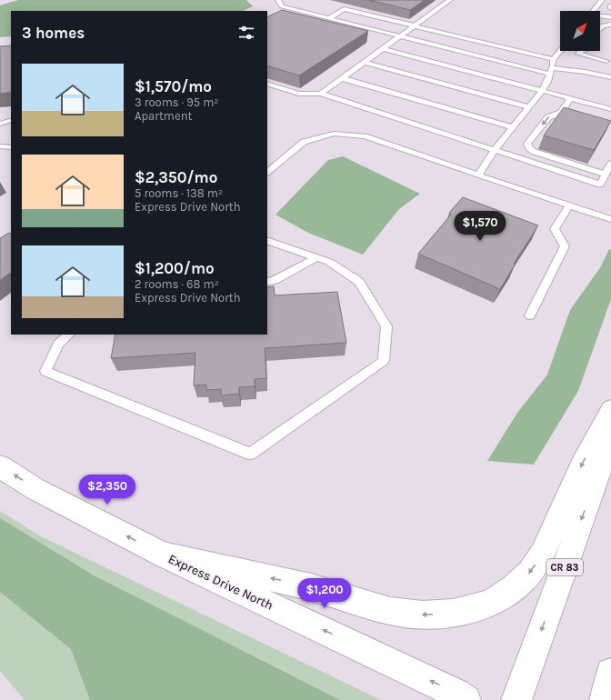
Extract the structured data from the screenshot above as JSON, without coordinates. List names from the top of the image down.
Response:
{
  "streets": {
    "main road": ["CR 83", "Express Drive North"]
  },
  "one_way": ["Express Drive North"],
  "north": "top right",
  "page": {
    "heading": "3 homes",
    "list": [
      {
        "name": "$1,570/mo",
        "note": "3 rooms · 95 m² · Apartment"
      },
      {
        "name": "$2,350/mo",
        "note": "5 rooms · 138 m² · Express Drive North"
      },
      {
        "name": "$1,200/mo",
        "note": "2 rooms · 68 m² · Express Drive North"
      }
    ],
    "price": ["$1,570", "$2,350", "$1,200"]
  }
}
